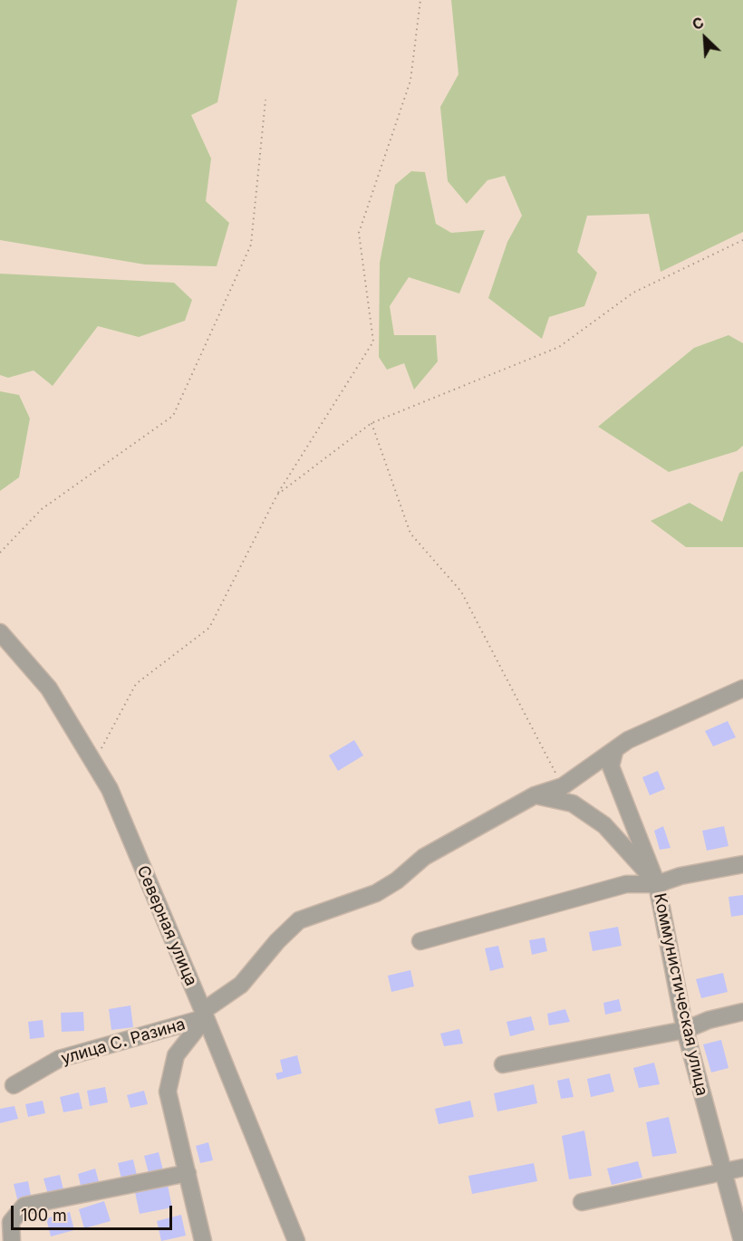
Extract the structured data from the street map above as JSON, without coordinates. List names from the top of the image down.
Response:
{
  "streets": {
    "street": ["Северная улица", "Коммунистическая улица", "улица С. Разина"]
  },
  "crossings": [
    ["Северная улица", "улица С. Разина"]
  ],
  "scale_bar": "100 m",
  "north": "top left"
}
